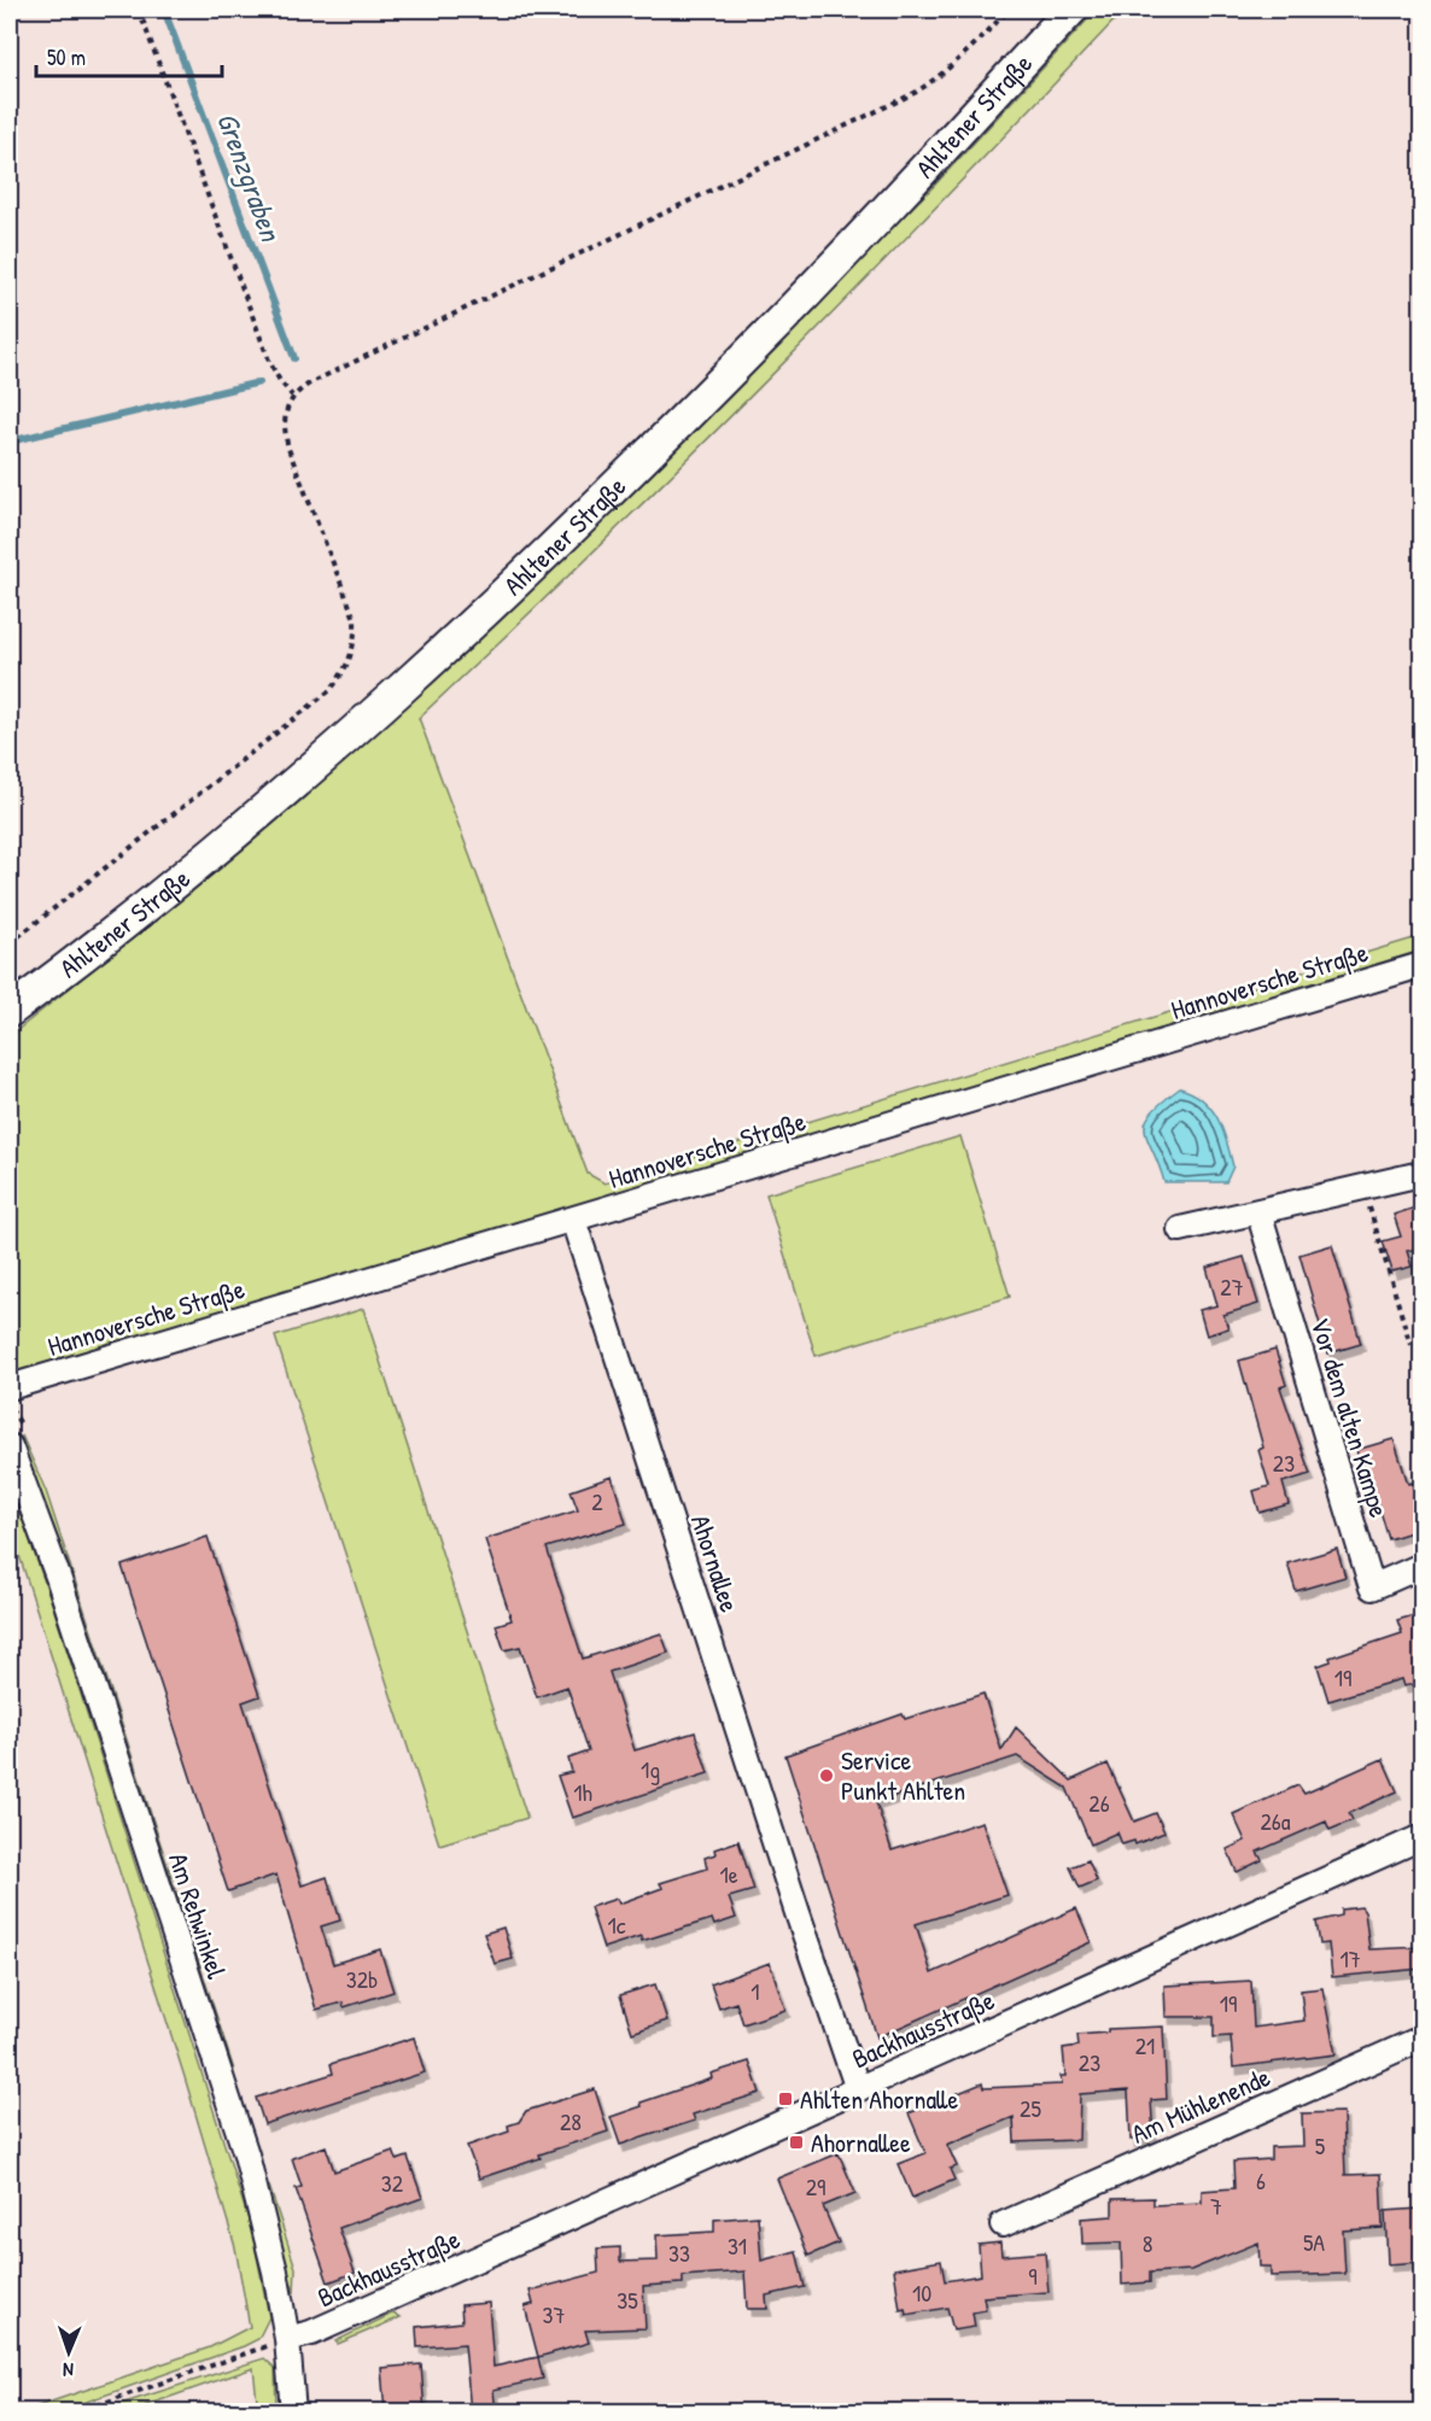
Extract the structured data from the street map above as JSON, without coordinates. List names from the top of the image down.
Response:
{
  "streets": {
    "main road": ["Ahltener Straße"],
    "street": [
      "Hannoversche Straße",
      "Vor dem alten Kampe",
      "Ahornallee",
      "Am Rehwinkel",
      "Backhausstraße",
      "Am Mühlenende"
    ]
  },
  "crossings": [
    ["Hannoversche Straße", "Ahornallee"],
    ["Ahornallee", "Backhausstraße"],
    ["Am Rehwinkel", "Backhausstraße"]
  ],
  "water": ["Grenzgraben"],
  "places": {
    "other": ["Service Punkt Ahlten"],
    "transit": ["Ahlten Ahornalle", "Ahornallee"]
  },
  "house_numbers": [
    "27",
    "23",
    "2",
    "19",
    "1g",
    "1h",
    "26",
    "26a",
    "1e",
    "1c",
    "17",
    "32b",
    "1",
    "19",
    "21",
    "23",
    "25",
    "28",
    "5",
    "6",
    "32",
    "29",
    "7",
    "5A",
    "8",
    "31",
    "33",
    "9",
    "10",
    "35",
    "37"
  ],
  "scale_bar": "50 m",
  "north": "bottom"
}
